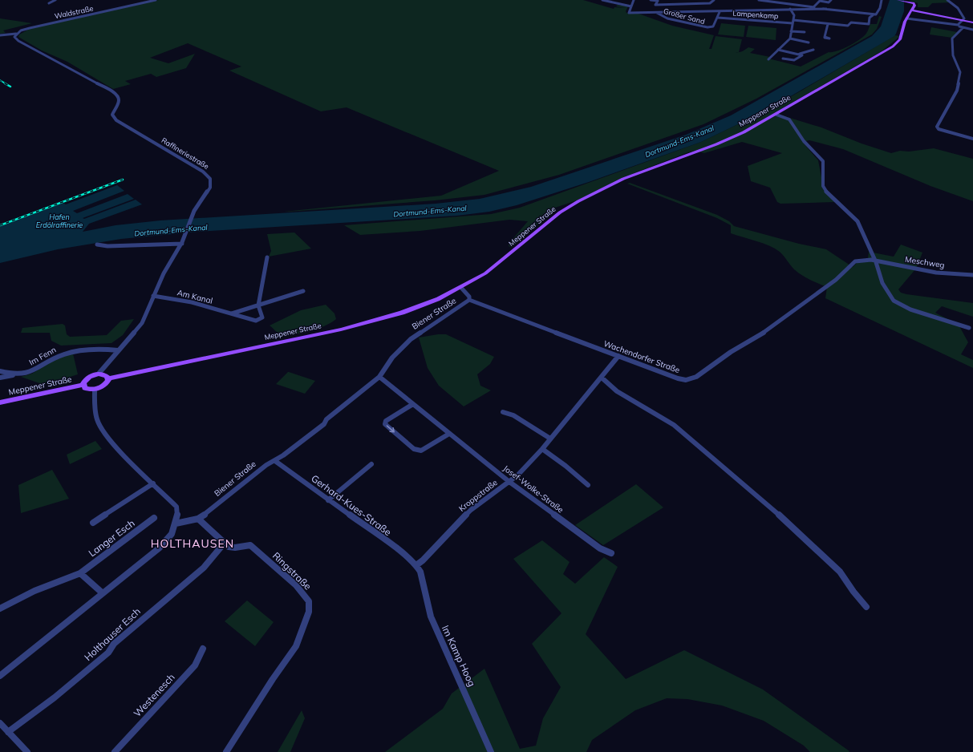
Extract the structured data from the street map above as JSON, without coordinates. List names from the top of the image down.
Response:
{
  "streets": {
    "main road": ["Meppener Straße"],
    "street": [
      "Waldstraße",
      "Lampenkamp",
      "Großer Sand",
      "Raffineriestraße",
      "Meschweg",
      "Am Kanal",
      "Biener Straße",
      "Im Fenn",
      "Wachendorfer Straße",
      "Josef-Wolke-Straße",
      "Kroppstraße",
      "Gerhard-Kues-Straße",
      "Langer Esch",
      "Ringstraße",
      "Holthauser Esch",
      "Im Kamp Hoog",
      "Westenesch"
    ]
  },
  "crossings": [
    ["Waldstraße", "Raffineriestraße"],
    ["Lampenkamp", "Großer Sand"],
    ["Meppener Straße", "Raffineriestraße"],
    ["Meppener Straße", "Biener Straße"],
    ["Raffineriestraße", "Am Kanal"],
    ["Raffineriestraße", "Im Fenn"],
    ["Meschweg", "Wachendorfer Straße"],
    ["Biener Straße", "Wachendorfer Straße"],
    ["Biener Straße", "Josef-Wolke-Straße"],
    ["Biener Straße", "Gerhard-Kues-Straße"],
    ["Wachendorfer Straße", "Kroppstraße"],
    ["Josef-Wolke-Straße", "Kroppstraße"],
    ["Kroppstraße", "Gerhard-Kues-Straße"],
    ["Kroppstraße", "Im Kamp Hoog"],
    ["Gerhard-Kues-Straße", "Im Kamp Hoog"],
    ["Ringstraße", "Holthauser Esch"]
  ],
  "districts": ["HOLTHAUSEN"],
  "water": ["Dortmund-Ems-Kanal", "Hafen Erdölraffinerie"]
}
